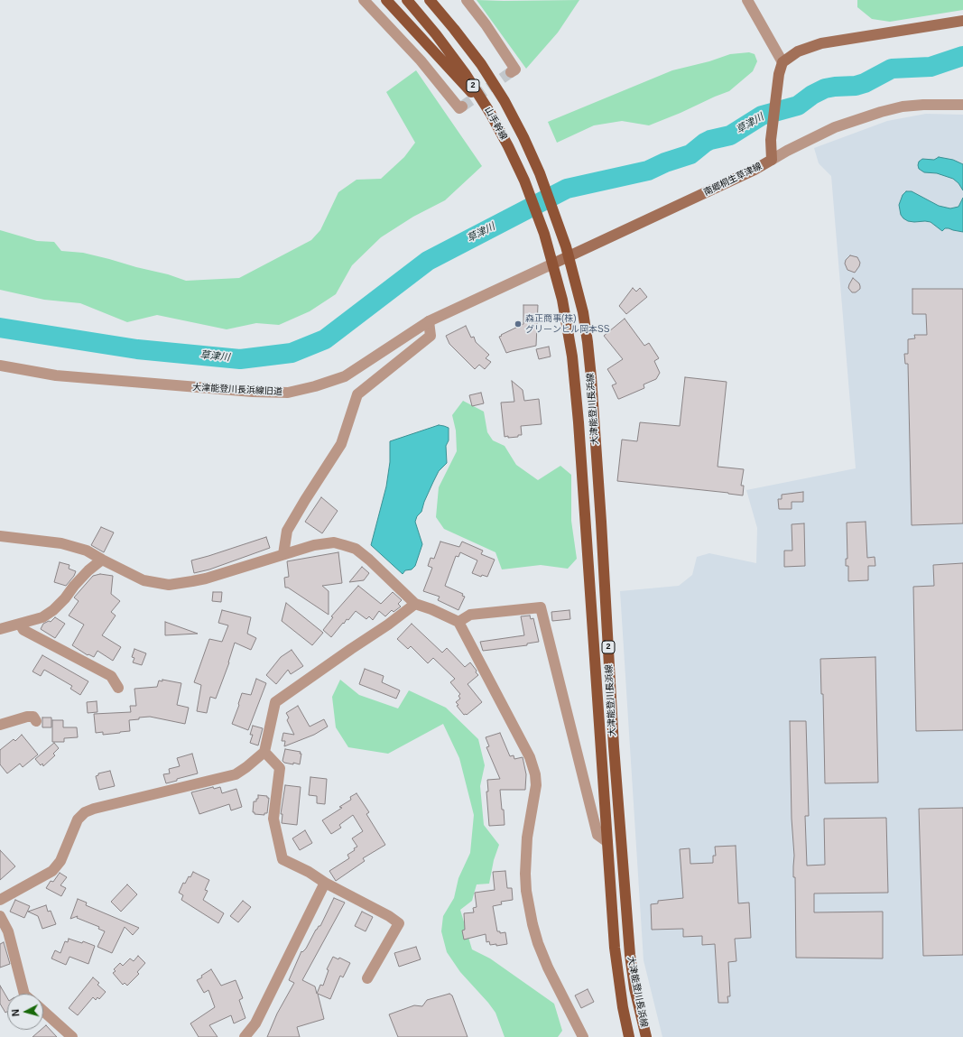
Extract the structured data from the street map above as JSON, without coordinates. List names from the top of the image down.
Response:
{
  "streets": {
    "main road": [
      "2",
      "山手幹線",
      "南郷桐生草津線",
      "大津能登川長浜線"
    ],
    "street": ["大津能登川長浜線旧道"]
  },
  "crossings": [
    ["山手幹線", "南郷桐生草津線"],
    ["山手幹線", "大津能登川長浜線旧道"],
    ["山手幹線", "大津能登川長浜線"],
    ["南郷桐生草津線", "大津能登川長浜線旧道"],
    ["南郷桐生草津線", "大津能登川長浜線"],
    ["大津能登川長浜線旧道", "大津能登川長浜線"]
  ],
  "water": ["草津川"],
  "places": ["森正商事(株) グリーンヒル岡本SS"],
  "north": "left"
}
